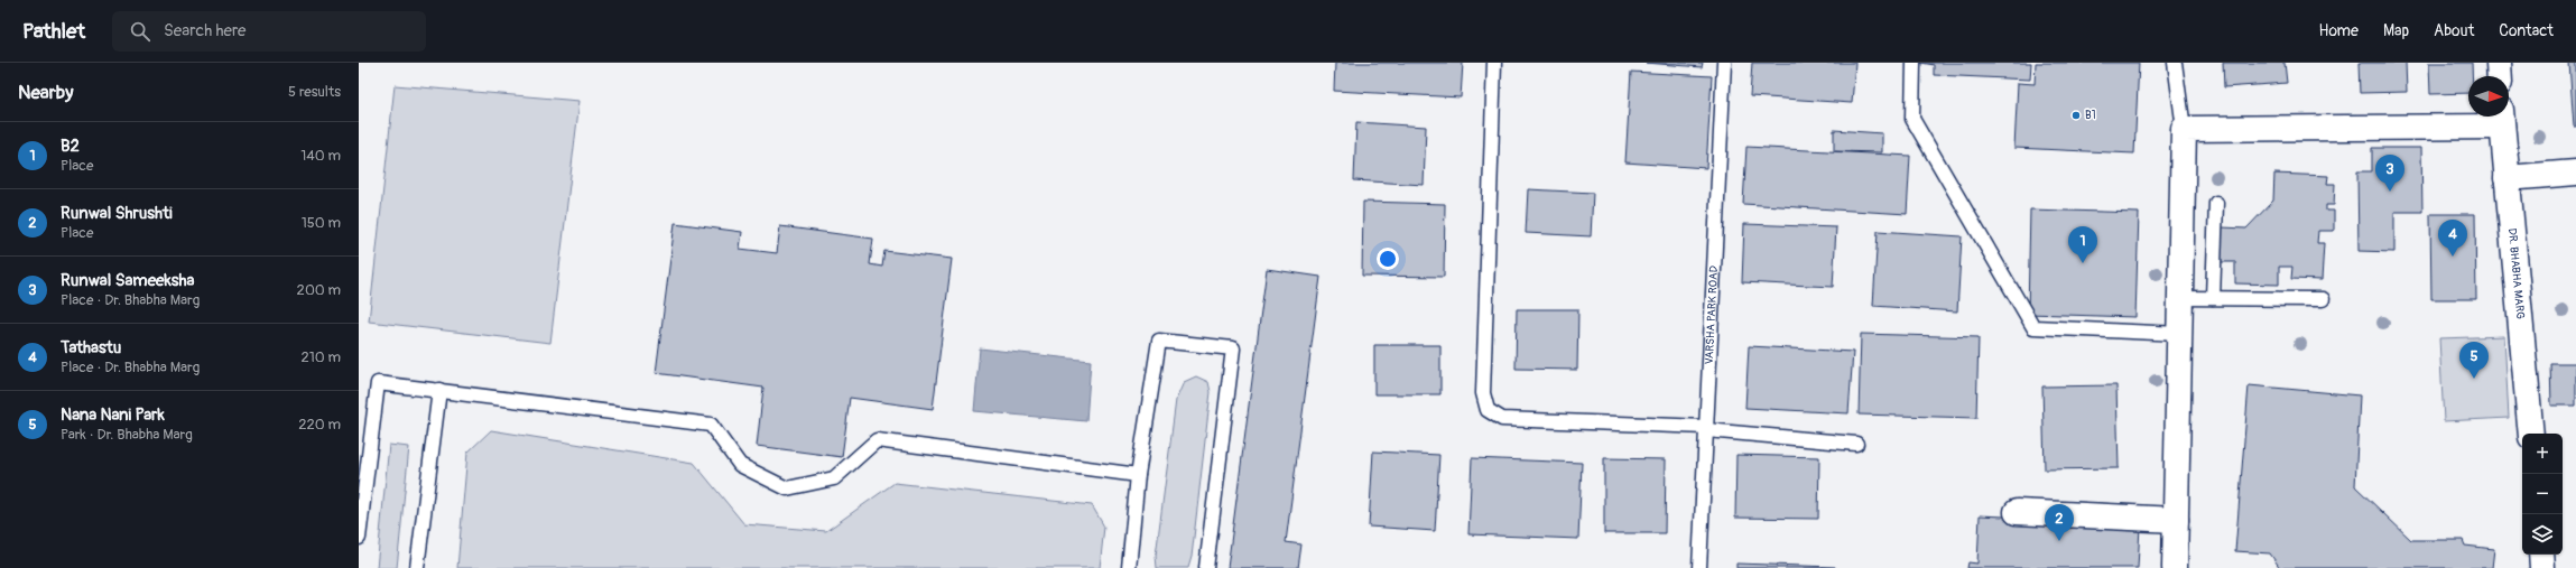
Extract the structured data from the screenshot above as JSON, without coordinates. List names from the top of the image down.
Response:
{
  "streets": {
    "street": ["DR. BHABHA MARG"],
    "lane": ["VARSHA PARK ROAD"]
  },
  "places": ["B1"],
  "north": "right",
  "page": {
    "header": "Pathlet",
    "search": "Search here",
    "nav": [
      "Home",
      "Map",
      "About",
      "Contact"
    ],
    "heading": ["Nearby", "5 results"],
    "list": [
      {
        "mark": "1",
        "name": "B2",
        "note": "Place",
        "value": "140 m"
      },
      {
        "mark": "2",
        "name": "Runwal Shrushti",
        "note": "Place",
        "value": "150 m"
      },
      {
        "mark": "3",
        "name": "Runwal Sameeksha",
        "note": "Place · Dr. Bhabha Marg",
        "value": "200 m"
      },
      {
        "mark": "4",
        "name": "Tathastu",
        "note": "Place · Dr. Bhabha Marg",
        "value": "210 m"
      },
      {
        "mark": "5",
        "name": "Nana Nani Park",
        "note": "Park · Dr. Bhabha Marg",
        "value": "220 m"
      }
    ],
    "pins": [
      "3",
      "4",
      "1",
      "5",
      "2"
    ],
    "map_buttons": ["+", "−"]
  }
}
